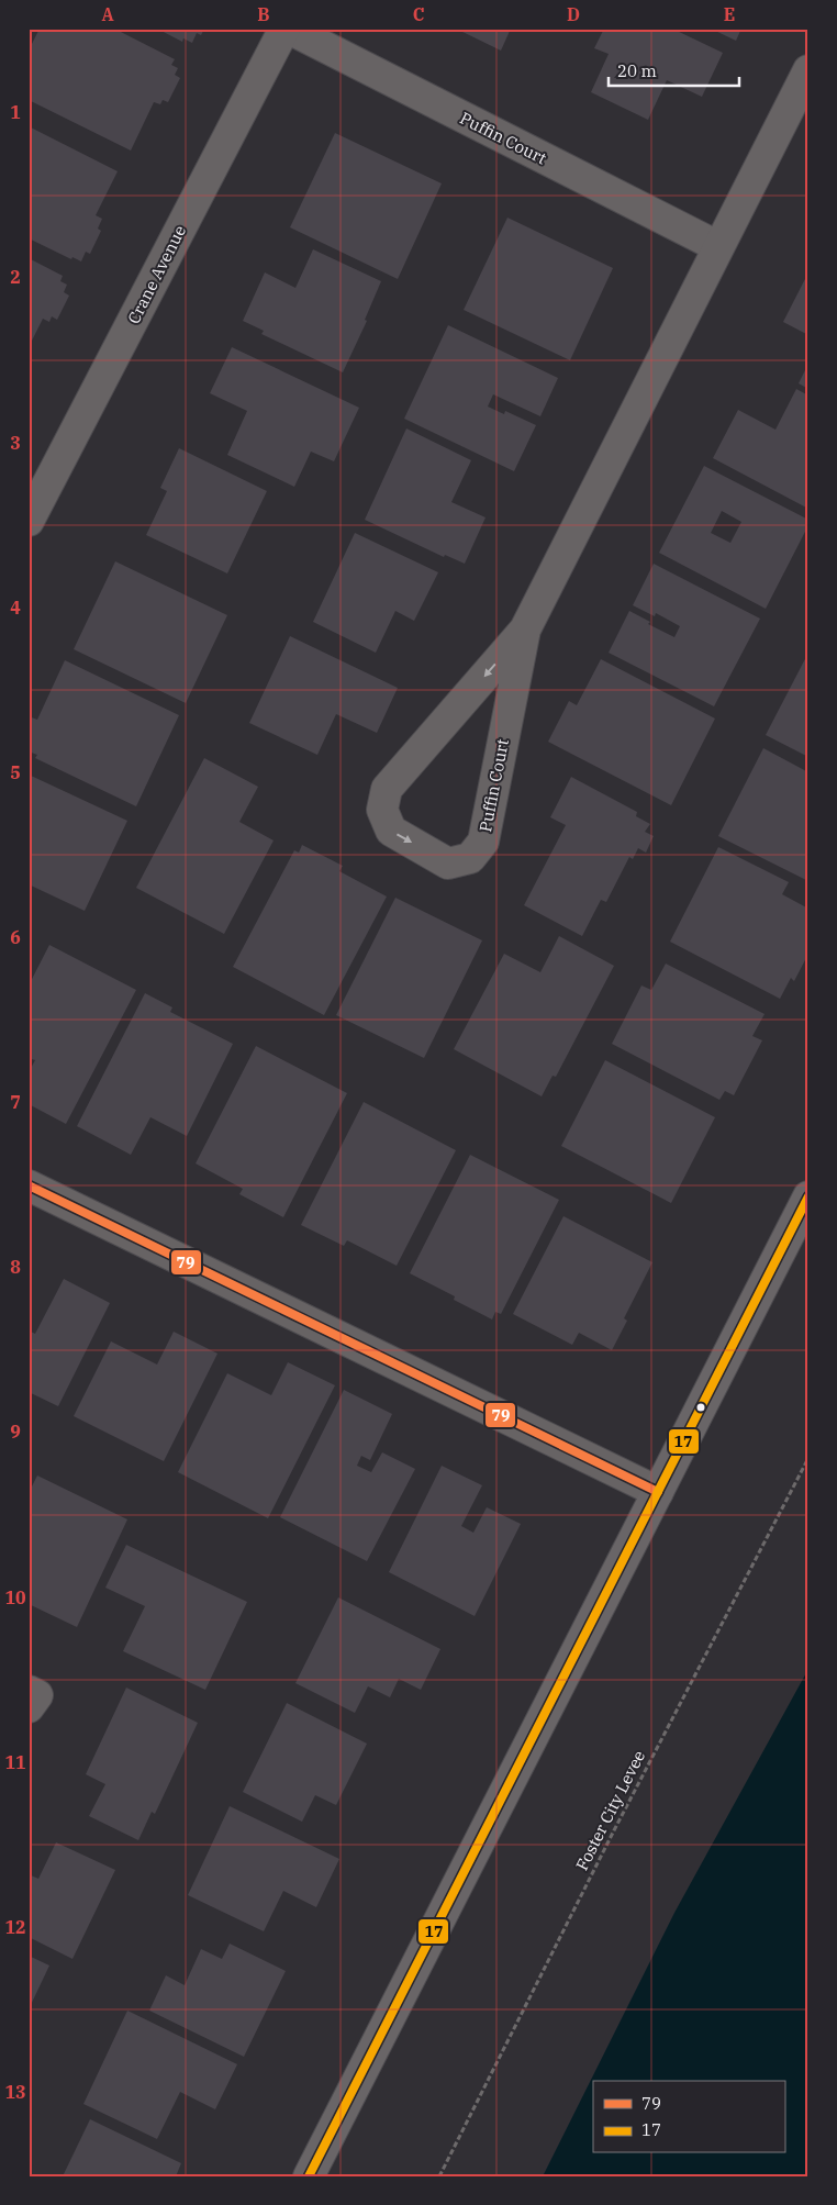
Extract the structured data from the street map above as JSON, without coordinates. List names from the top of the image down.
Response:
{
  "streets": {
    "street": ["Puffin Court", "Crane Avenue"],
    "path": ["Foster City Levee"]
  },
  "lines": ["transit line 79", "transit line 17"],
  "legend": ["79", "17"],
  "scale_bar": "20 m",
  "grid": {
    "columns": [
      "A",
      "B",
      "C",
      "D",
      "E"
    ],
    "rows": [
      "1",
      "2",
      "3",
      "4",
      "5",
      "6",
      "7",
      "8",
      "9",
      "10",
      "11",
      "12",
      "13"
    ]
  }
}
